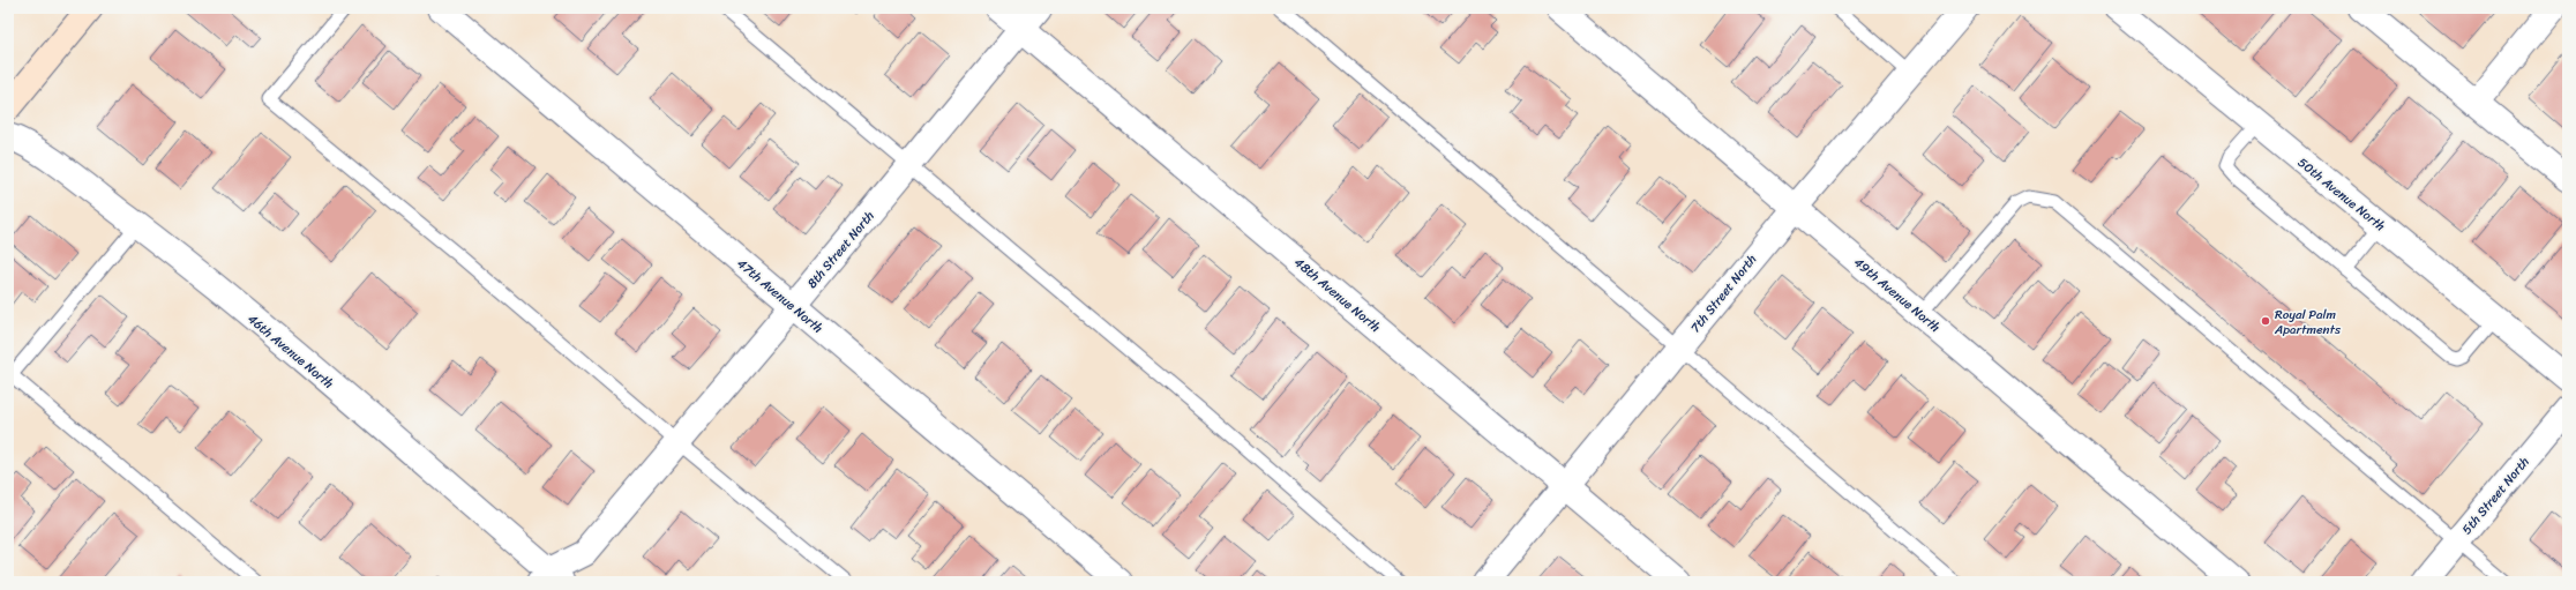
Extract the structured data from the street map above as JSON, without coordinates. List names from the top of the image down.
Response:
{
  "streets": {
    "street": [
      "50th Avenue North",
      "8th Street North",
      "7th Street North",
      "48th Avenue North",
      "49th Avenue North",
      "47th Avenue North",
      "46th Avenue North",
      "5th Street North"
    ]
  },
  "crossings": [
    ["8th Street North", "48th Avenue North"],
    ["8th Street North", "47th Avenue North"],
    ["8th Street North", "46th Avenue North"],
    ["7th Street North", "48th Avenue North"],
    ["7th Street North", "49th Avenue North"]
  ],
  "places": ["Royal Palm Apartments"]
}
